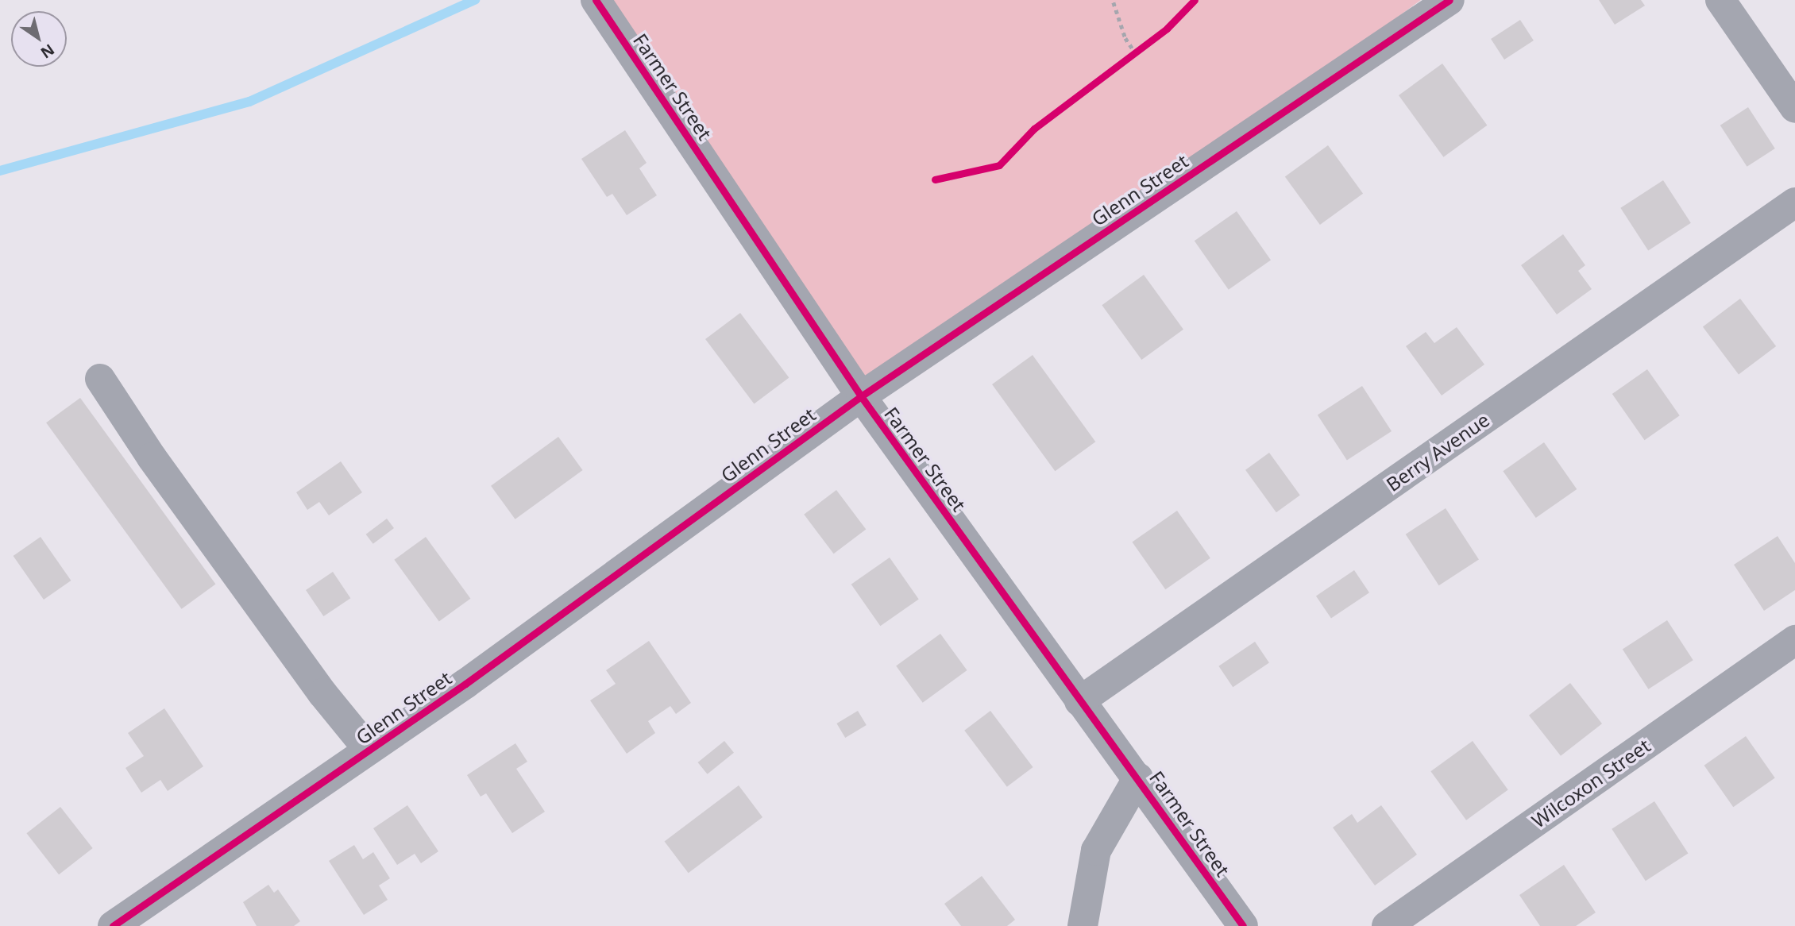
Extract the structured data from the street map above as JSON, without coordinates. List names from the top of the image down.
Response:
{
  "streets": {
    "street": [
      "Farmer Street",
      "Glenn Street",
      "Berry Avenue",
      "Wilcoxon Street"
    ]
  },
  "crossings": [
    ["Farmer Street", "Glenn Street"],
    ["Farmer Street", "Berry Avenue"]
  ],
  "north": "bottom right"
}
